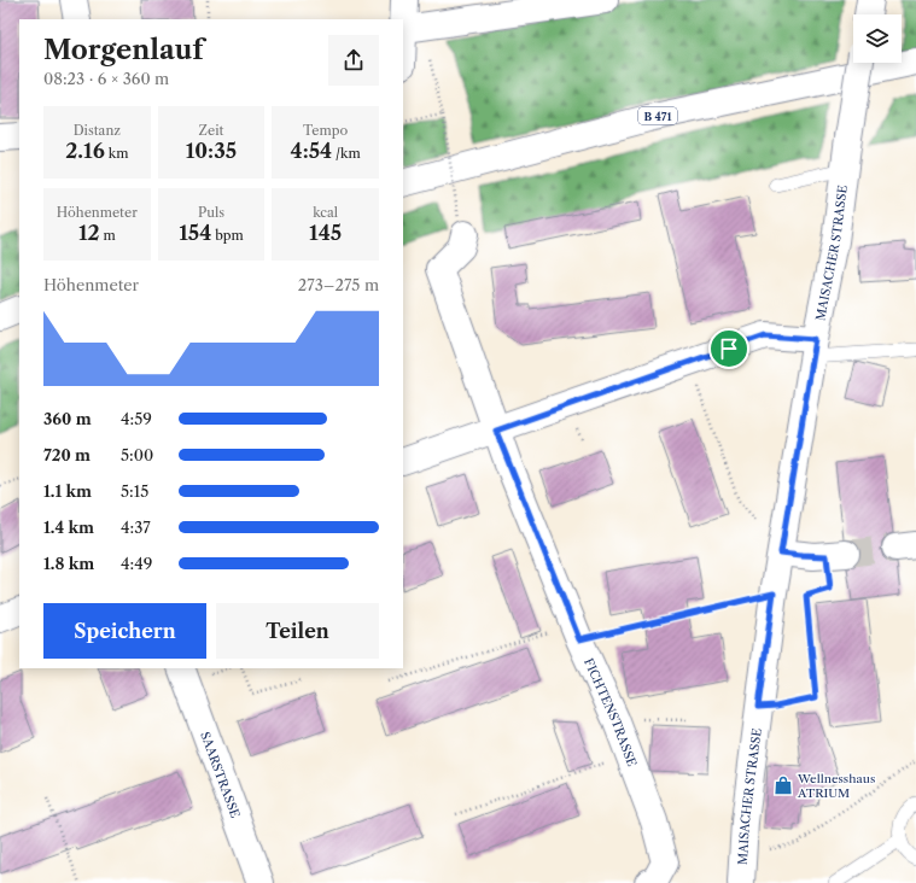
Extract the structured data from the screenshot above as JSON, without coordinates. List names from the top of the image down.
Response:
{
  "streets": {
    "main road": [
      "B 471",
      "MAISACHER STRASSE",
      "FICHTENSTRASSE",
      "SAARSTRASSE"
    ]
  },
  "places": {
    "shop": ["Wellnesshaus ATRIUM"]
  },
  "page": {
    "heading": ["Morgenlauf", "08:23 · 6 × 360 m"],
    "stats": [
      ["Distanz", "2.16 km"],
      ["Zeit", "10:35"],
      ["Tempo", "4:54 /km"],
      ["Höhenmeter", "12 m"],
      ["Puls", "154 bpm"],
      ["kcal", "145"]
    ],
    "chart": ["Höhenmeter", "273–275 m"],
    "list": [
      {
        "name": "360 m",
        "note": "4:59"
      },
      {
        "name": "720 m",
        "note": "5:00"
      },
      {
        "name": "1.1 km",
        "note": "5:15"
      },
      {
        "name": "1.4 km",
        "note": "4:37"
      },
      {
        "name": "1.8 km",
        "note": "4:49"
      }
    ],
    "buttons": ["Speichern", "Teilen"]
  }
}
